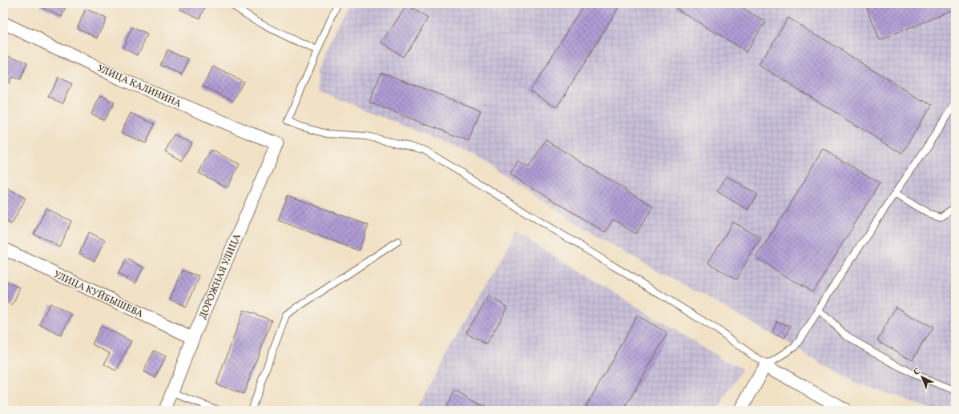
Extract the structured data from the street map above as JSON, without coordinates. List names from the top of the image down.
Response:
{
  "streets": {
    "street": ["УЛИЦА КАЛИНИНА", "ДОРОЖНАЯ УЛИЦА", "УЛИЦА КУЙБЫШЕВА"]
  },
  "crossings": [
    ["УЛИЦА КАЛИНИНА", "ДОРОЖНАЯ УЛИЦА"],
    ["ДОРОЖНАЯ УЛИЦА", "УЛИЦА КУЙБЫШЕВА"]
  ],
  "north": "top left"
}
